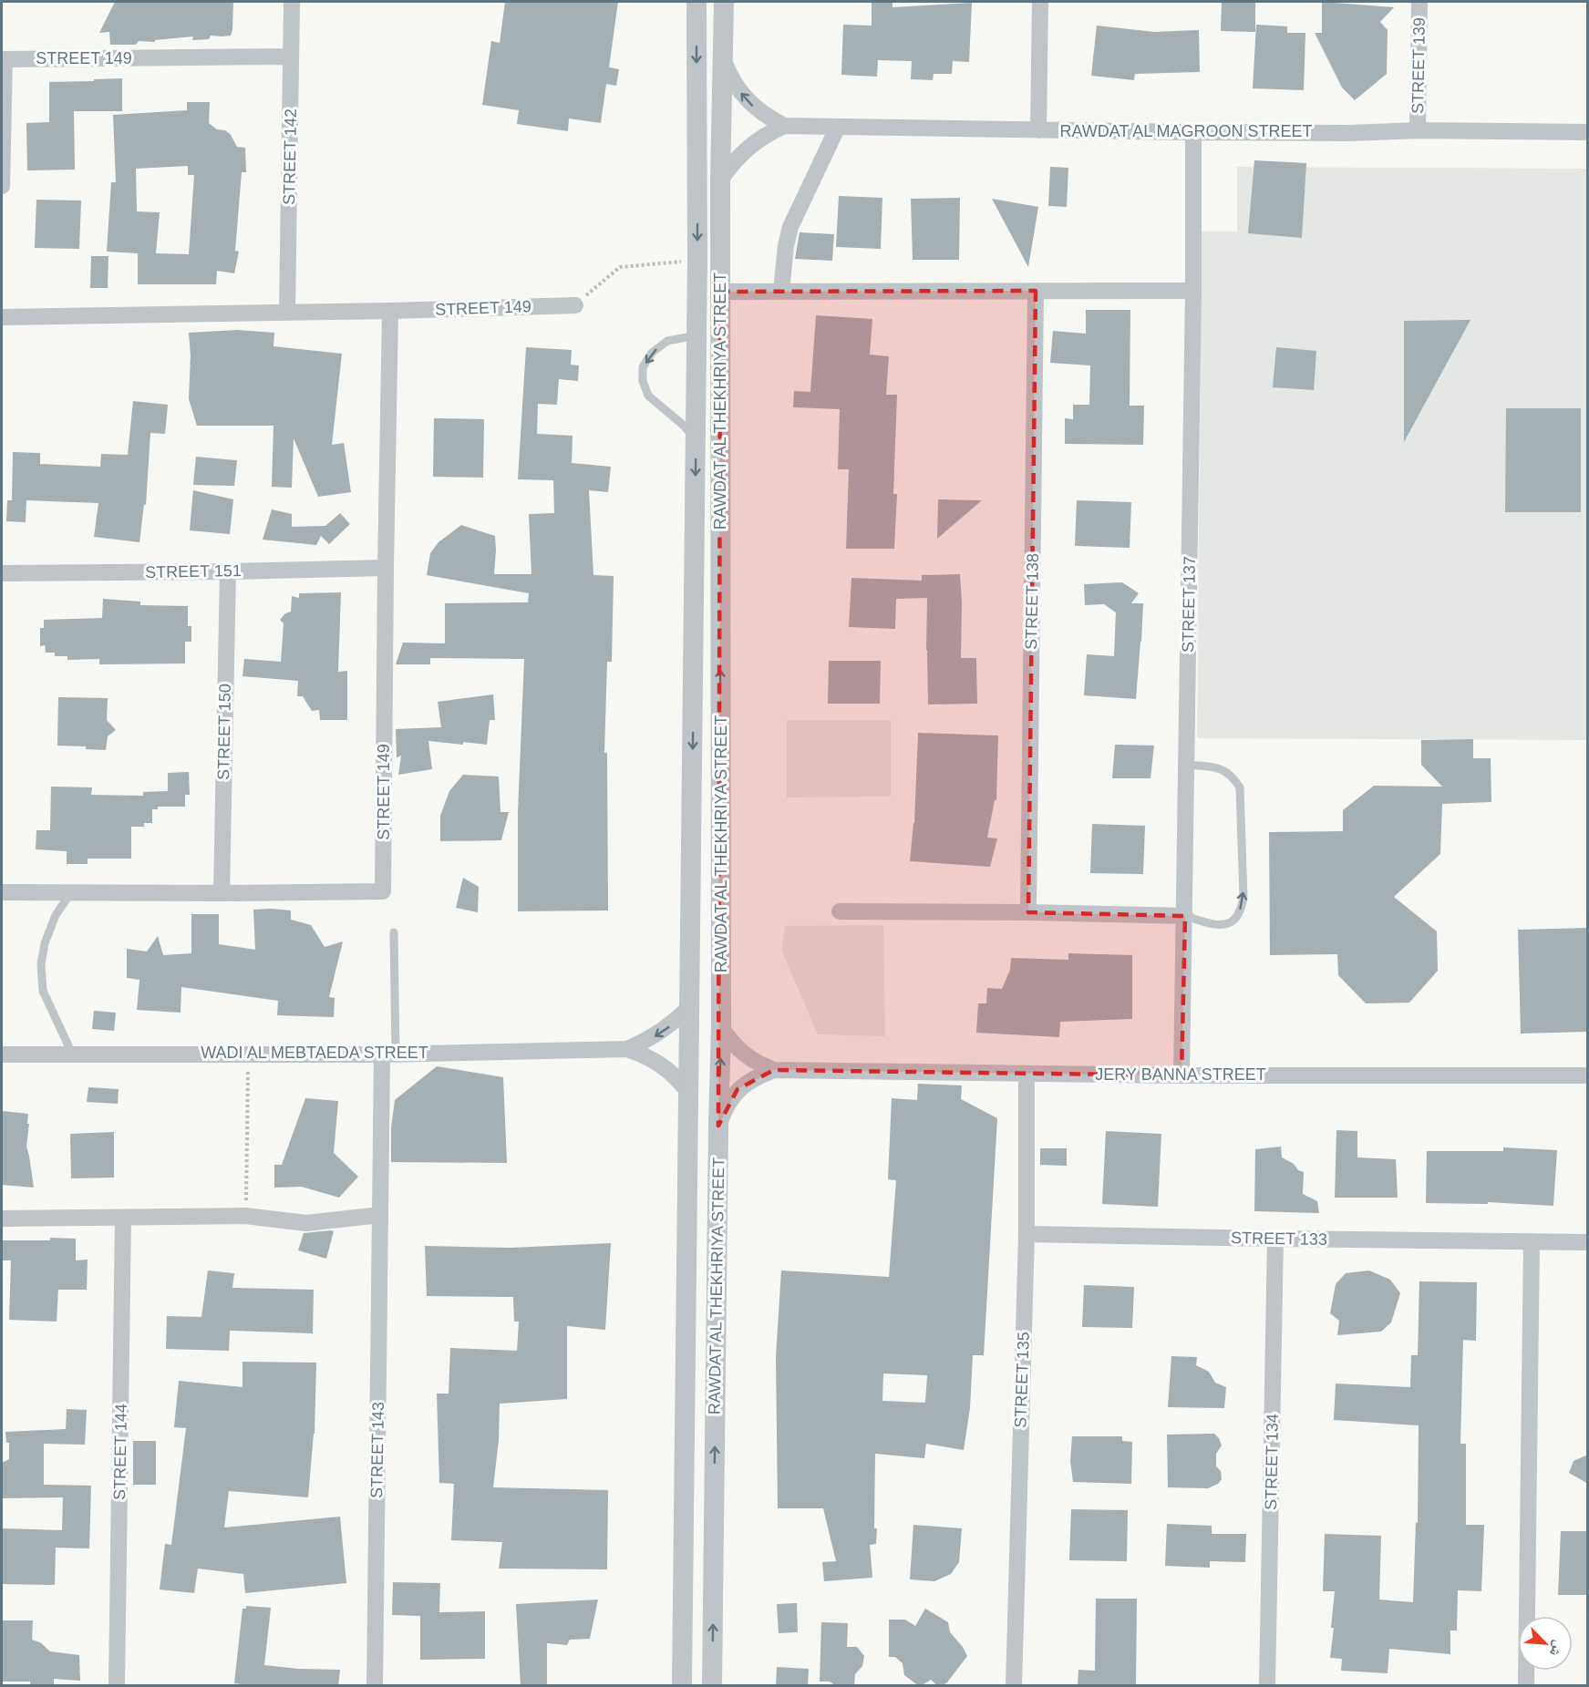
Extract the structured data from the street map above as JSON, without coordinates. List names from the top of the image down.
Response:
{
  "streets": {
    "street": [
      "STREET 149",
      "STREET 139",
      "RAWDAT AL MAGROON STREET",
      "STREET 142",
      "RAWDAT AL THEKHRIYA STREET",
      "STREET 151",
      "STREET 138",
      "STREET 137",
      "STREET 150",
      "WADI AL MEBTAEDA STREET",
      "JERY BANNA STREET",
      "STREET 133",
      "STREET 135",
      "STREET 143",
      "STREET 144",
      "STREET 134"
    ]
  },
  "crossings": [
    ["STREET 149", "STREET 142"],
    ["STREET 149", "STREET 151"],
    ["STREET 149", "STREET 150"],
    ["STREET 139", "RAWDAT AL MAGROON STREET"],
    ["RAWDAT AL MAGROON STREET", "RAWDAT AL THEKHRIYA STREET"],
    ["RAWDAT AL MAGROON STREET", "STREET 137"],
    ["RAWDAT AL THEKHRIYA STREET", "WADI AL MEBTAEDA STREET"],
    ["RAWDAT AL THEKHRIYA STREET", "JERY BANNA STREET"],
    ["STREET 151", "STREET 150"],
    ["STREET 137", "JERY BANNA STREET"],
    ["WADI AL MEBTAEDA STREET", "STREET 143"],
    ["JERY BANNA STREET", "STREET 135"],
    ["STREET 133", "STREET 135"],
    ["STREET 133", "STREET 134"]
  ],
  "north": "bottom right"
}
